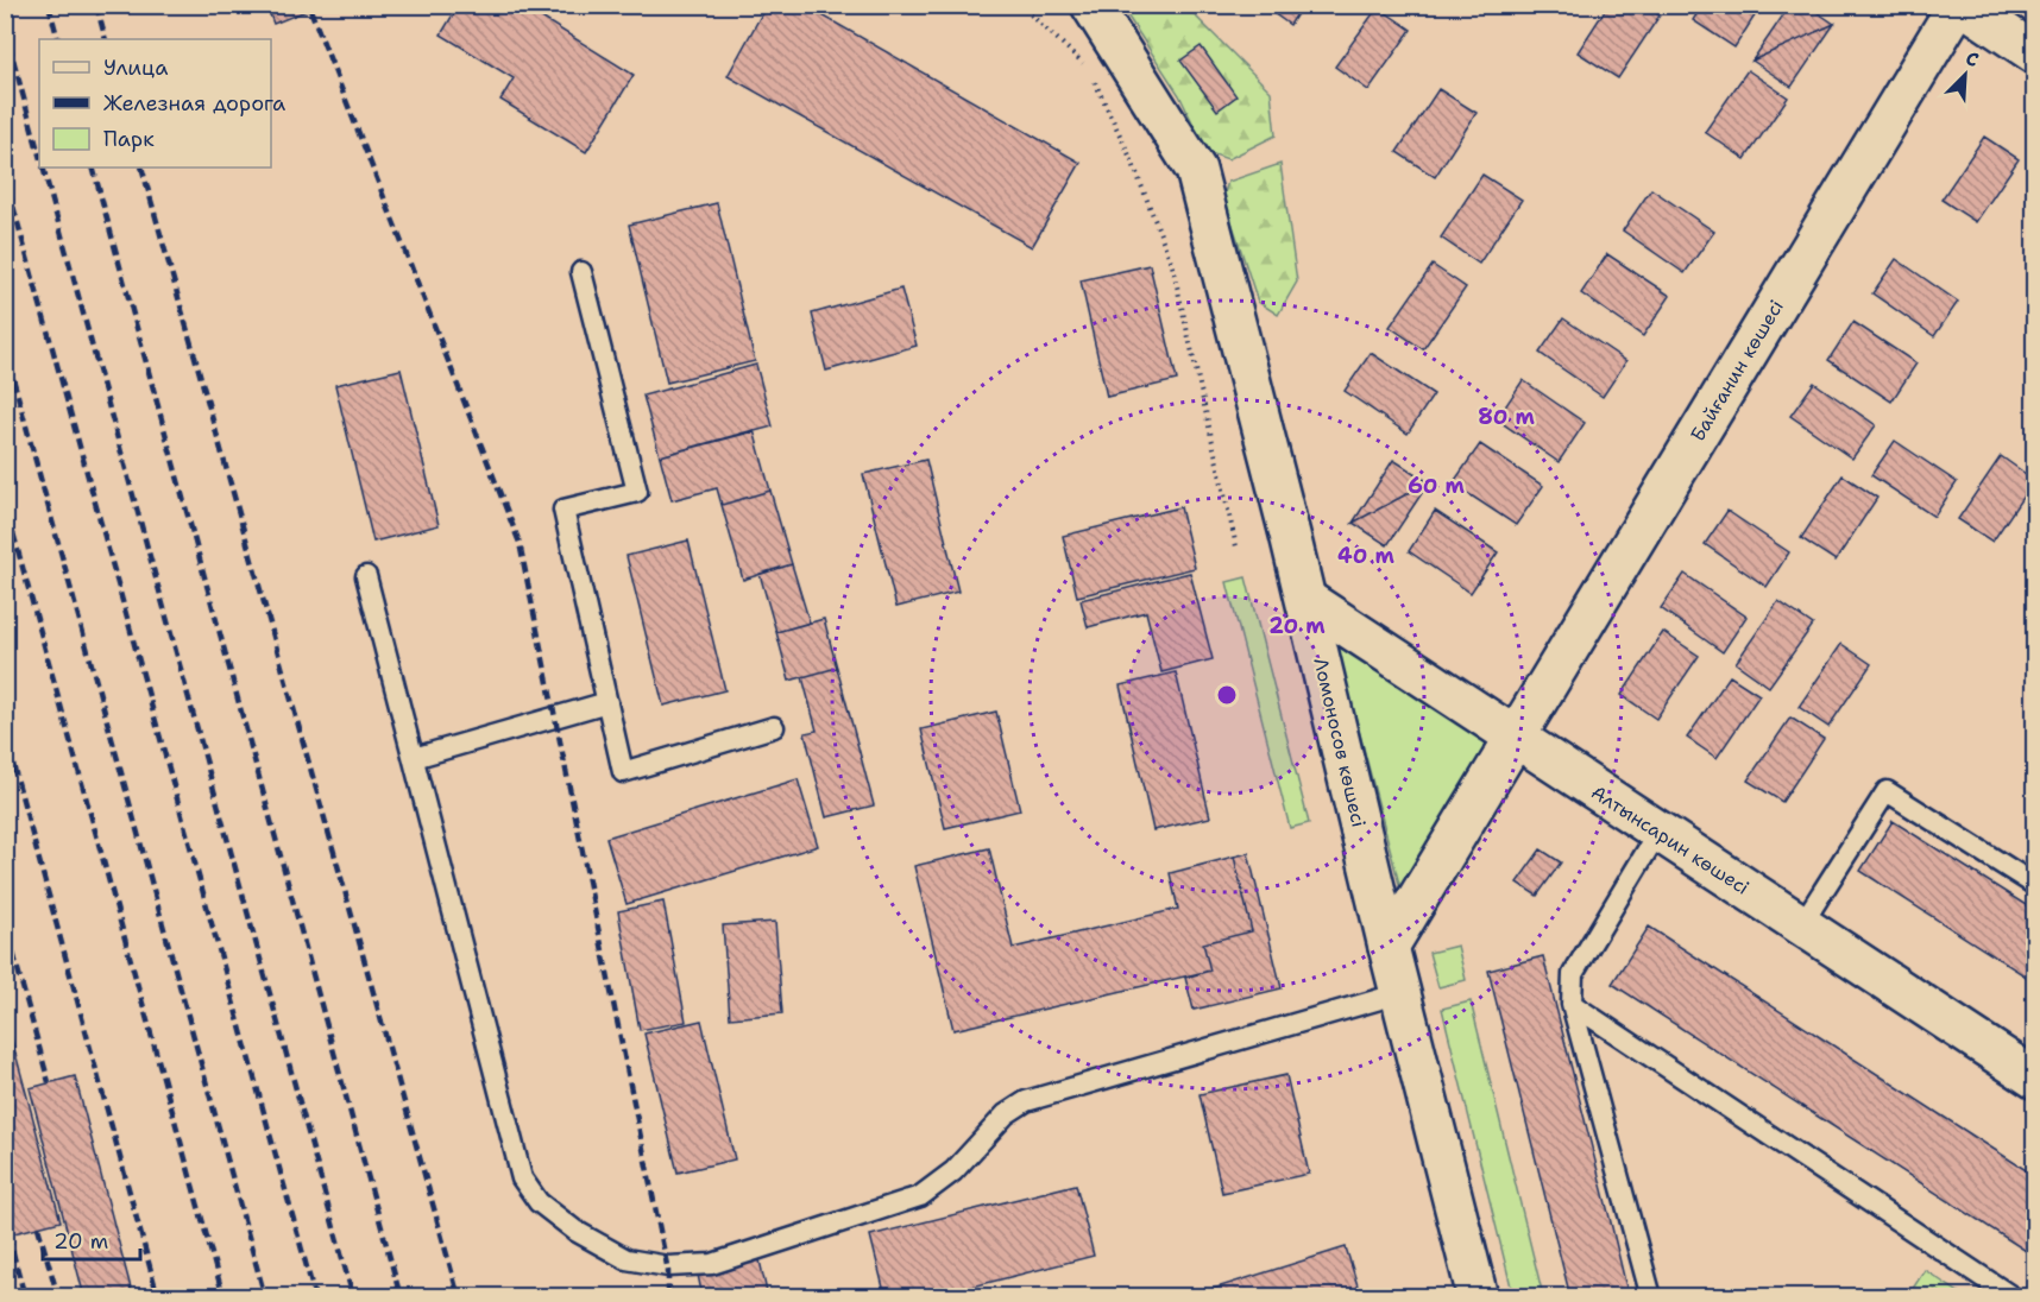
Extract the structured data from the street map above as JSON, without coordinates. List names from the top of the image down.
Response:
{
  "streets": {
    "street": ["Байғанин көшесі", "Ломоносов көшесі", "Алтынсарин көшесі"]
  },
  "crossings": [
    ["Байғанин көшесі", "Ломоносов көшесі"],
    ["Байғанин көшесі", "Алтынсарин көшесі"],
    ["Ломоносов көшесі", "Алтынсарин көшесі"]
  ],
  "legend": ["Улица", "Железная дорога", "Парк"],
  "scale_bar": "20 m",
  "north": "top right",
  "rings": [
    "80 m",
    "60 m",
    "40 m",
    "20 m"
  ]
}
